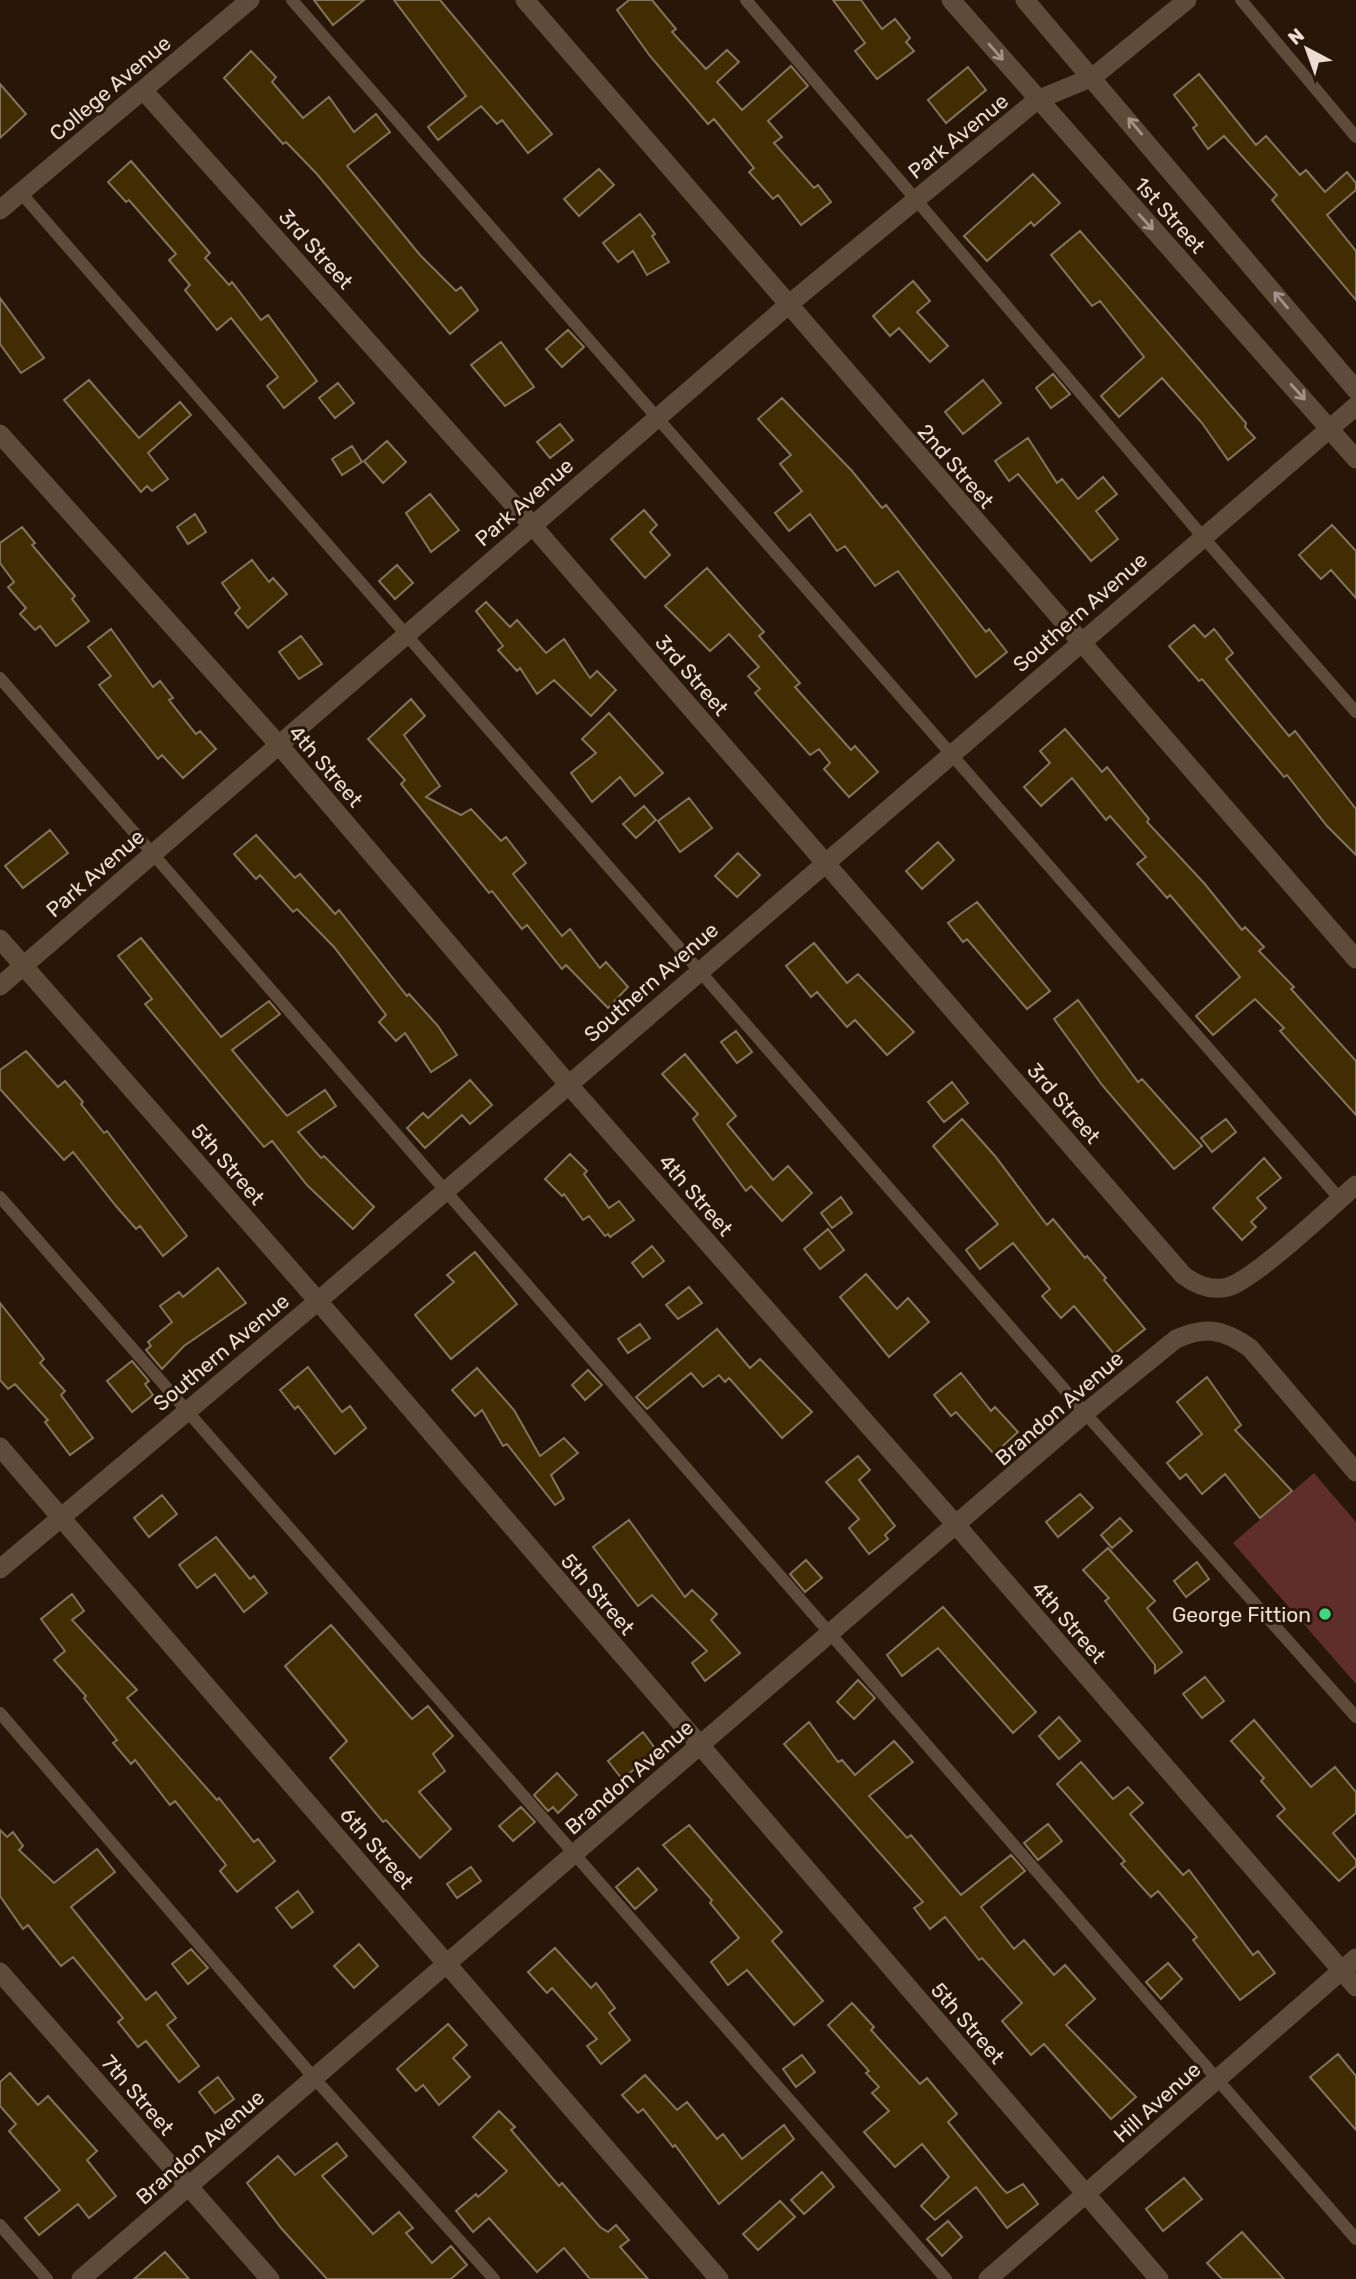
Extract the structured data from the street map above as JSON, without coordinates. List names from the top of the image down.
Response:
{
  "streets": {
    "street": [
      "College Avenue",
      "Park Avenue",
      "1st Street",
      "3rd Street",
      "2nd Street",
      "Southern Avenue",
      "4th Street",
      "5th Street",
      "Brandon Avenue",
      "6th Street",
      "7th Street",
      "Hill Avenue"
    ]
  },
  "crossings": [
    ["College Avenue", "3rd Street"],
    ["Park Avenue", "1st Street"],
    ["Park Avenue", "3rd Street"],
    ["Park Avenue", "2nd Street"],
    ["Park Avenue", "4th Street"],
    ["Park Avenue", "5th Street"],
    ["1st Street", "Southern Avenue"],
    ["3rd Street", "Southern Avenue"],
    ["2nd Street", "Southern Avenue"],
    ["Southern Avenue", "4th Street"],
    ["Southern Avenue", "5th Street"],
    ["Southern Avenue", "6th Street"],
    ["4th Street", "Brandon Avenue"],
    ["4th Street", "Hill Avenue"],
    ["5th Street", "Brandon Avenue"],
    ["5th Street", "Hill Avenue"],
    ["Brandon Avenue", "6th Street"],
    ["Brandon Avenue", "7th Street"]
  ],
  "places": ["George Fittion"],
  "north": "top left"
}
